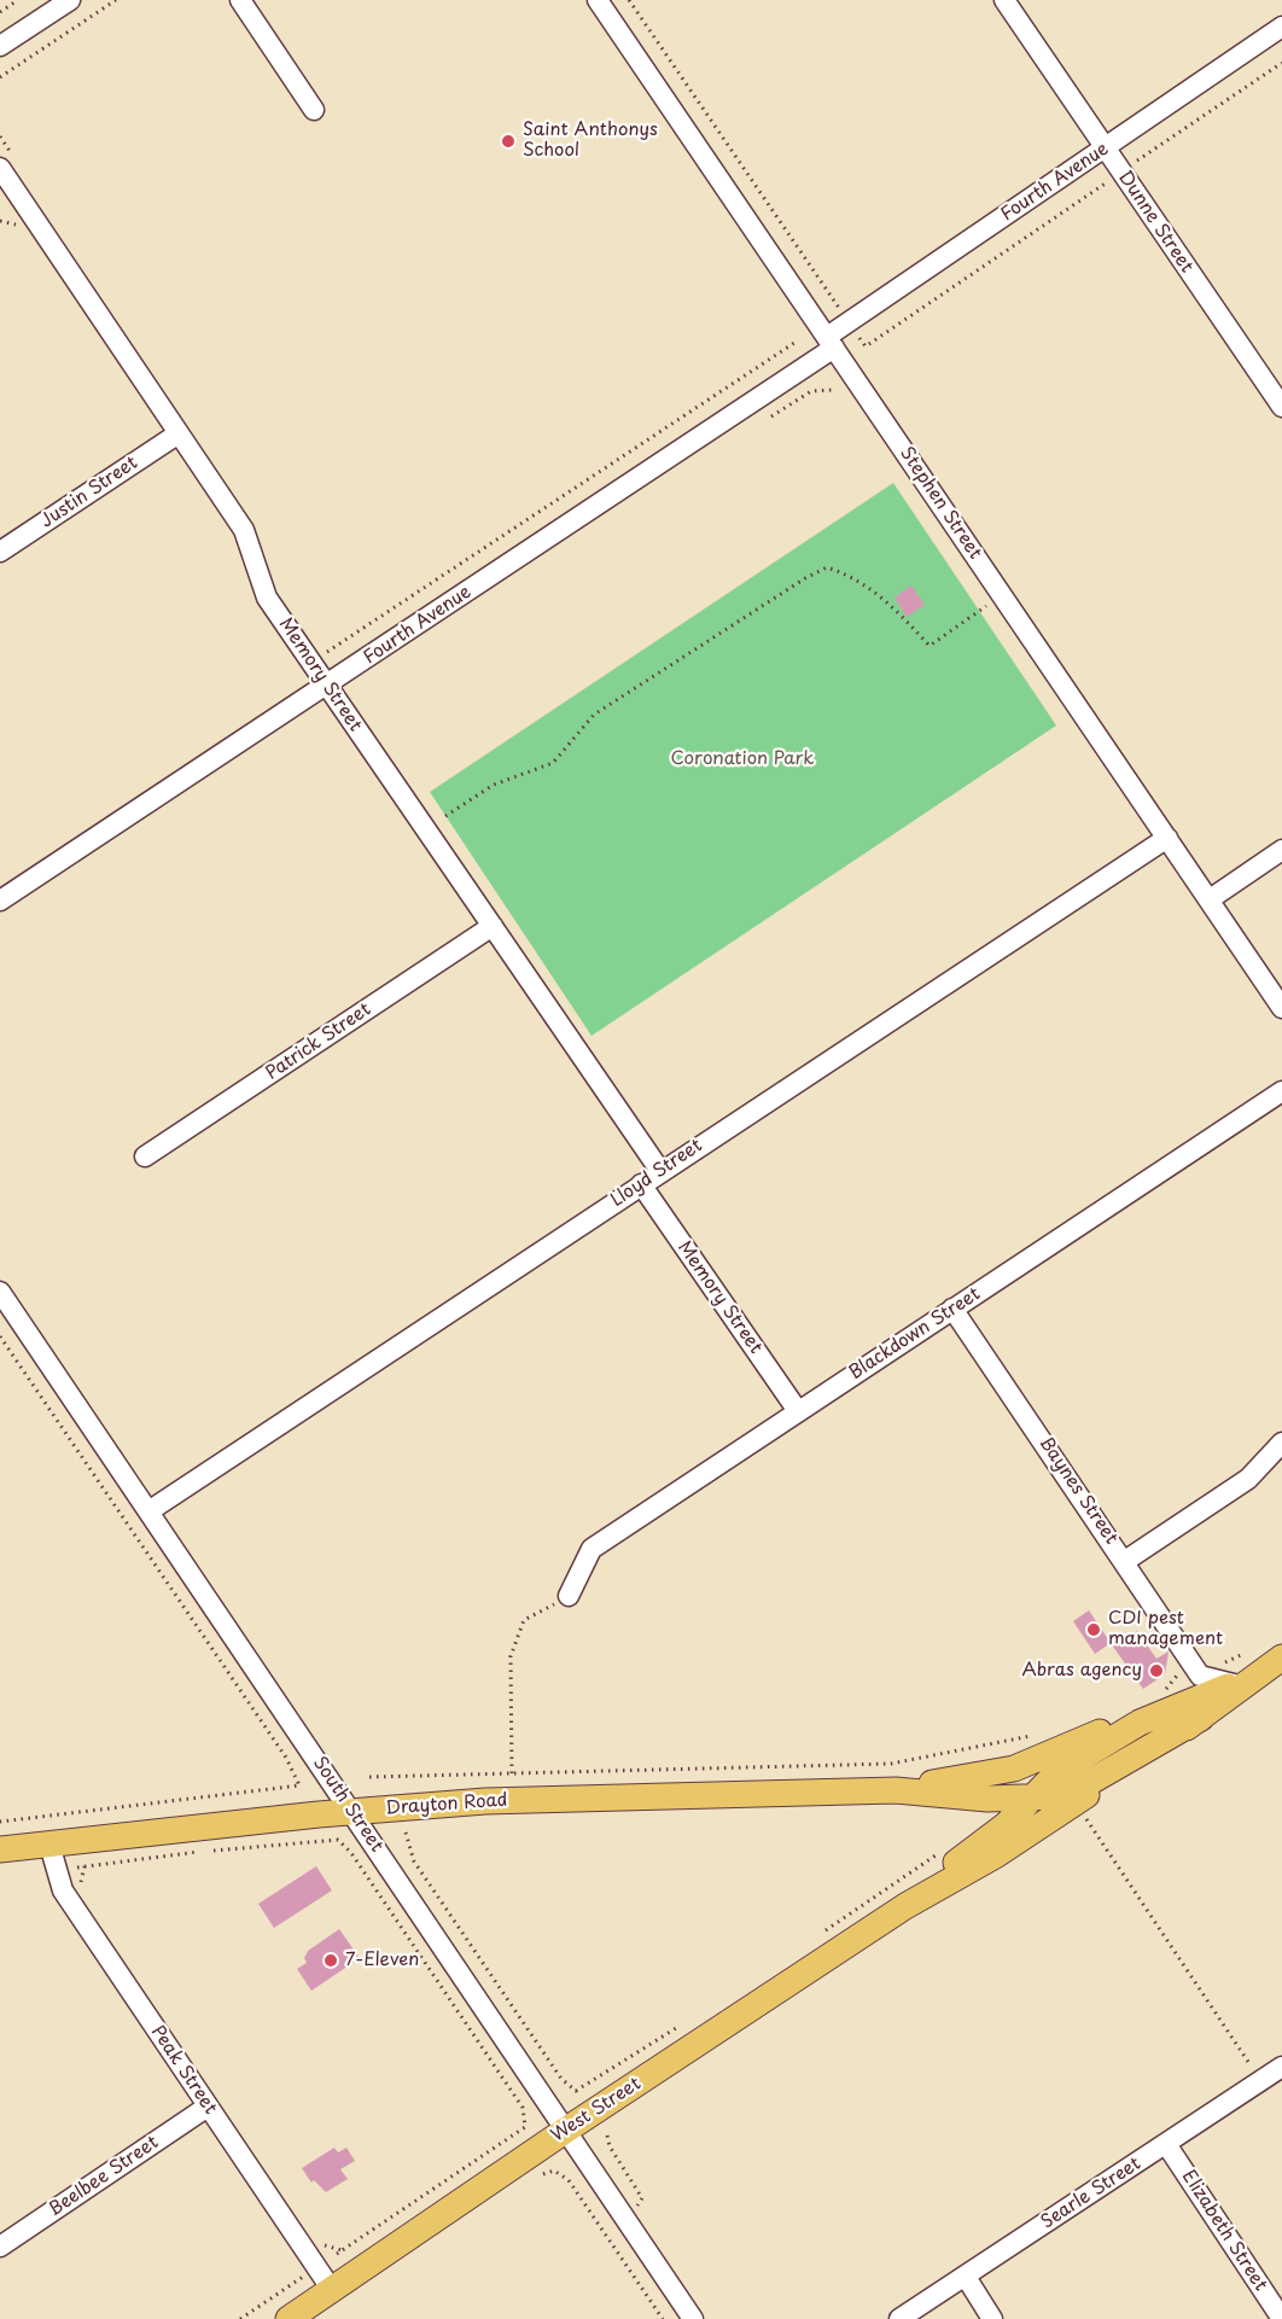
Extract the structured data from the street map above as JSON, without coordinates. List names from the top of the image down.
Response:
{
  "streets": {
    "main road": ["Drayton Road", "West Street"],
    "street": [
      "Fourth Avenue",
      "Dunne Street",
      "Justin Street",
      "Stephen Street",
      "Memory Street",
      "Patrick Street",
      "Lloyd Street",
      "Blackdown Street",
      "Baynes Street",
      "South Street",
      "Peak Street",
      "Beelbee Street",
      "Searle Street",
      "Elizabeth Street"
    ]
  },
  "crossings": [
    ["Fourth Avenue", "Dunne Street"],
    ["Fourth Avenue", "Stephen Street"],
    ["Fourth Avenue", "Memory Street"],
    ["Justin Street", "Memory Street"],
    ["Stephen Street", "Lloyd Street"],
    ["Memory Street", "Patrick Street"],
    ["Memory Street", "Lloyd Street"],
    ["Memory Street", "Blackdown Street"],
    ["Lloyd Street", "South Street"],
    ["Blackdown Street", "Baynes Street"],
    ["South Street", "Drayton Road"],
    ["South Street", "West Street"],
    ["Drayton Road", "Peak Street"],
    ["Peak Street", "West Street"],
    ["Peak Street", "Beelbee Street"],
    ["Searle Street", "Elizabeth Street"]
  ],
  "parks": ["Coronation Park"],
  "places": [
    "Saint Anthonys School",
    "CDI pest management",
    "Abras agency",
    "7-Eleven"
  ]
}
